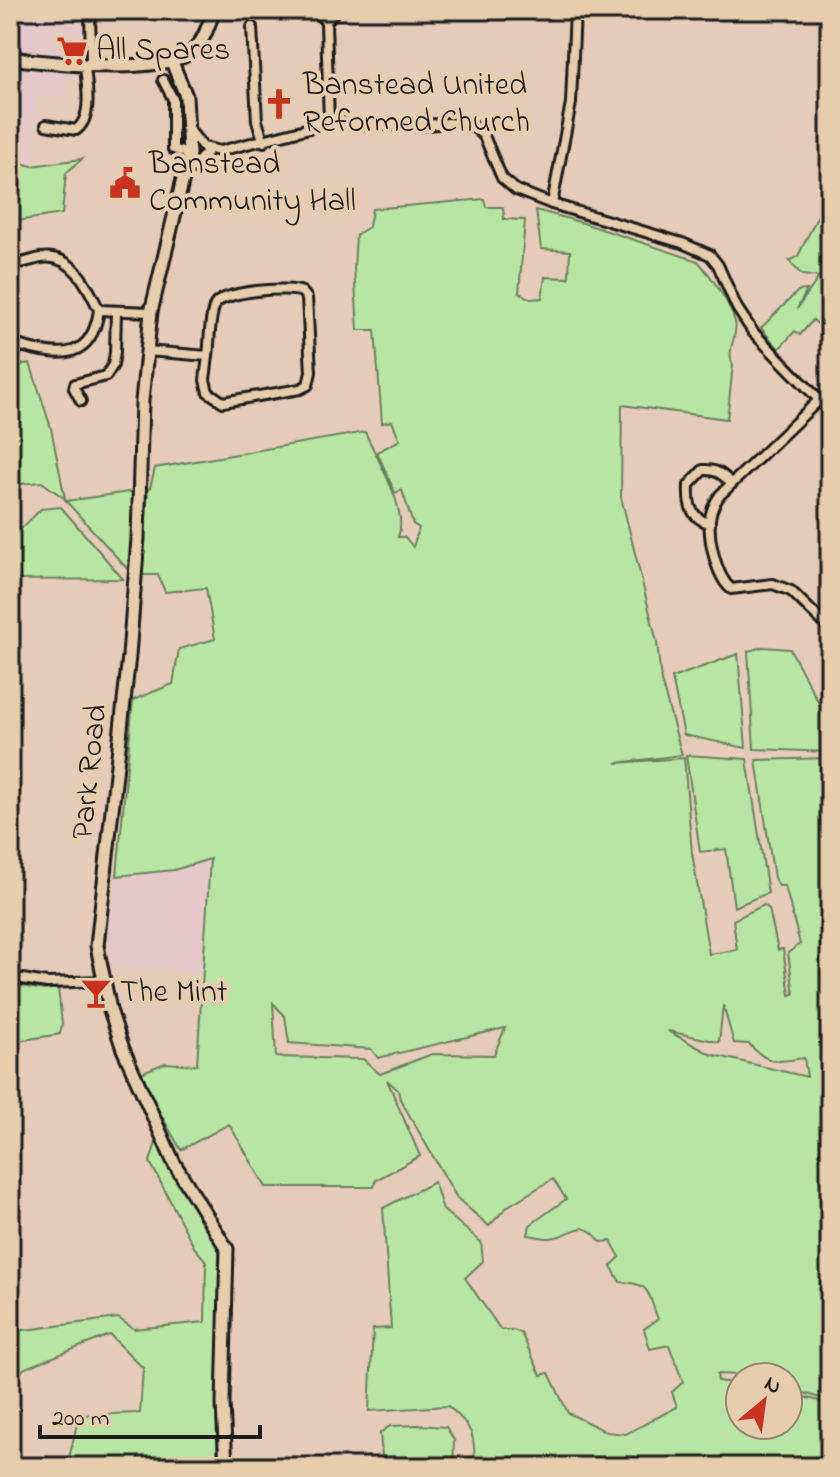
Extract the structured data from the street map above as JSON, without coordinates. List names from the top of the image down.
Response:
{
  "streets": {
    "street": ["Park Road"]
  },
  "places": {
    "supermarket": ["All Spares"],
    "church": ["Banstead United Reformed Church"],
    "public building": ["Banstead Community Hall"],
    "bar": ["The Mint"]
  },
  "scale_bar": "200 m",
  "north": "top right"
}
